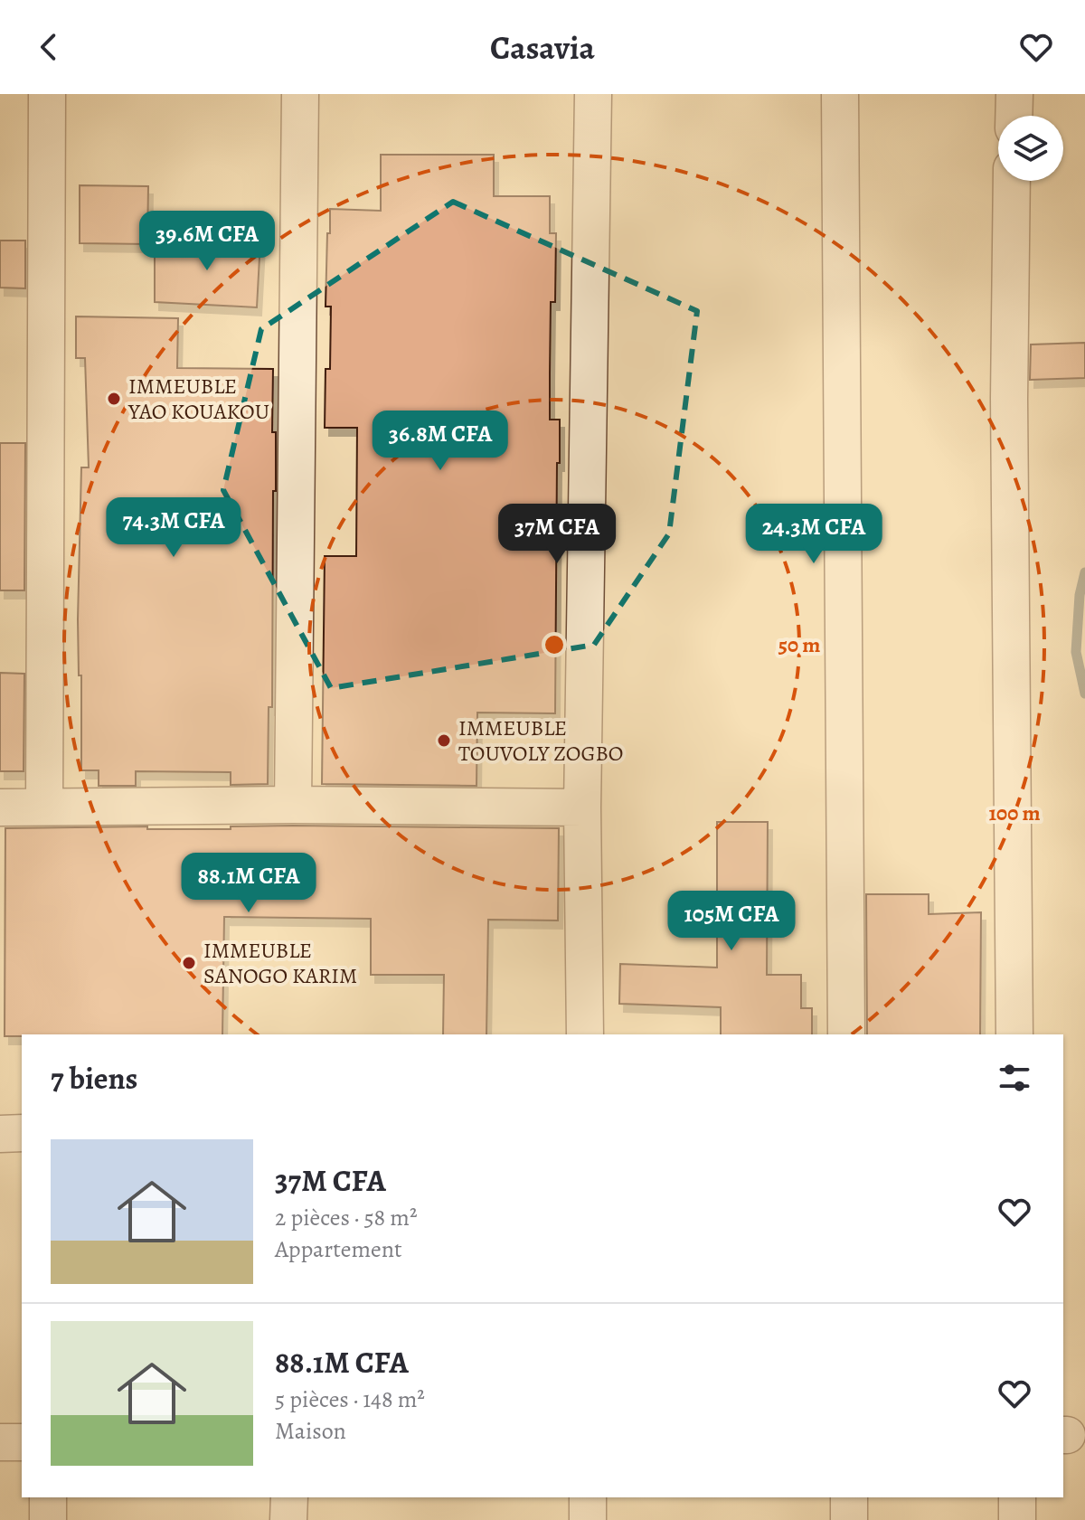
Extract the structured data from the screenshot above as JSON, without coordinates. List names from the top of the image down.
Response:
{
  "places": ["IMMEUBLE YAO KOUAKOU", "IMMEUBLE TOUVOLY ZOGBO", "IMMEUBLE SANOGO KARIM"],
  "page": {
    "header": "Casavia",
    "price": [
      "39.6M CFA",
      "36.8M CFA",
      "74.3M CFA",
      "37M CFA",
      "24.3M CFA",
      "88.1M CFA",
      "105M CFA"
    ],
    "heading": "7 biens",
    "list": [
      {
        "name": "37M CFA",
        "note": "2 pièces · 58 m² · Appartement"
      },
      {
        "name": "88.1M CFA",
        "note": "5 pièces · 148 m² · Maison"
      }
    ]
  },
  "rings": ["50 m", "100 m"]
}
